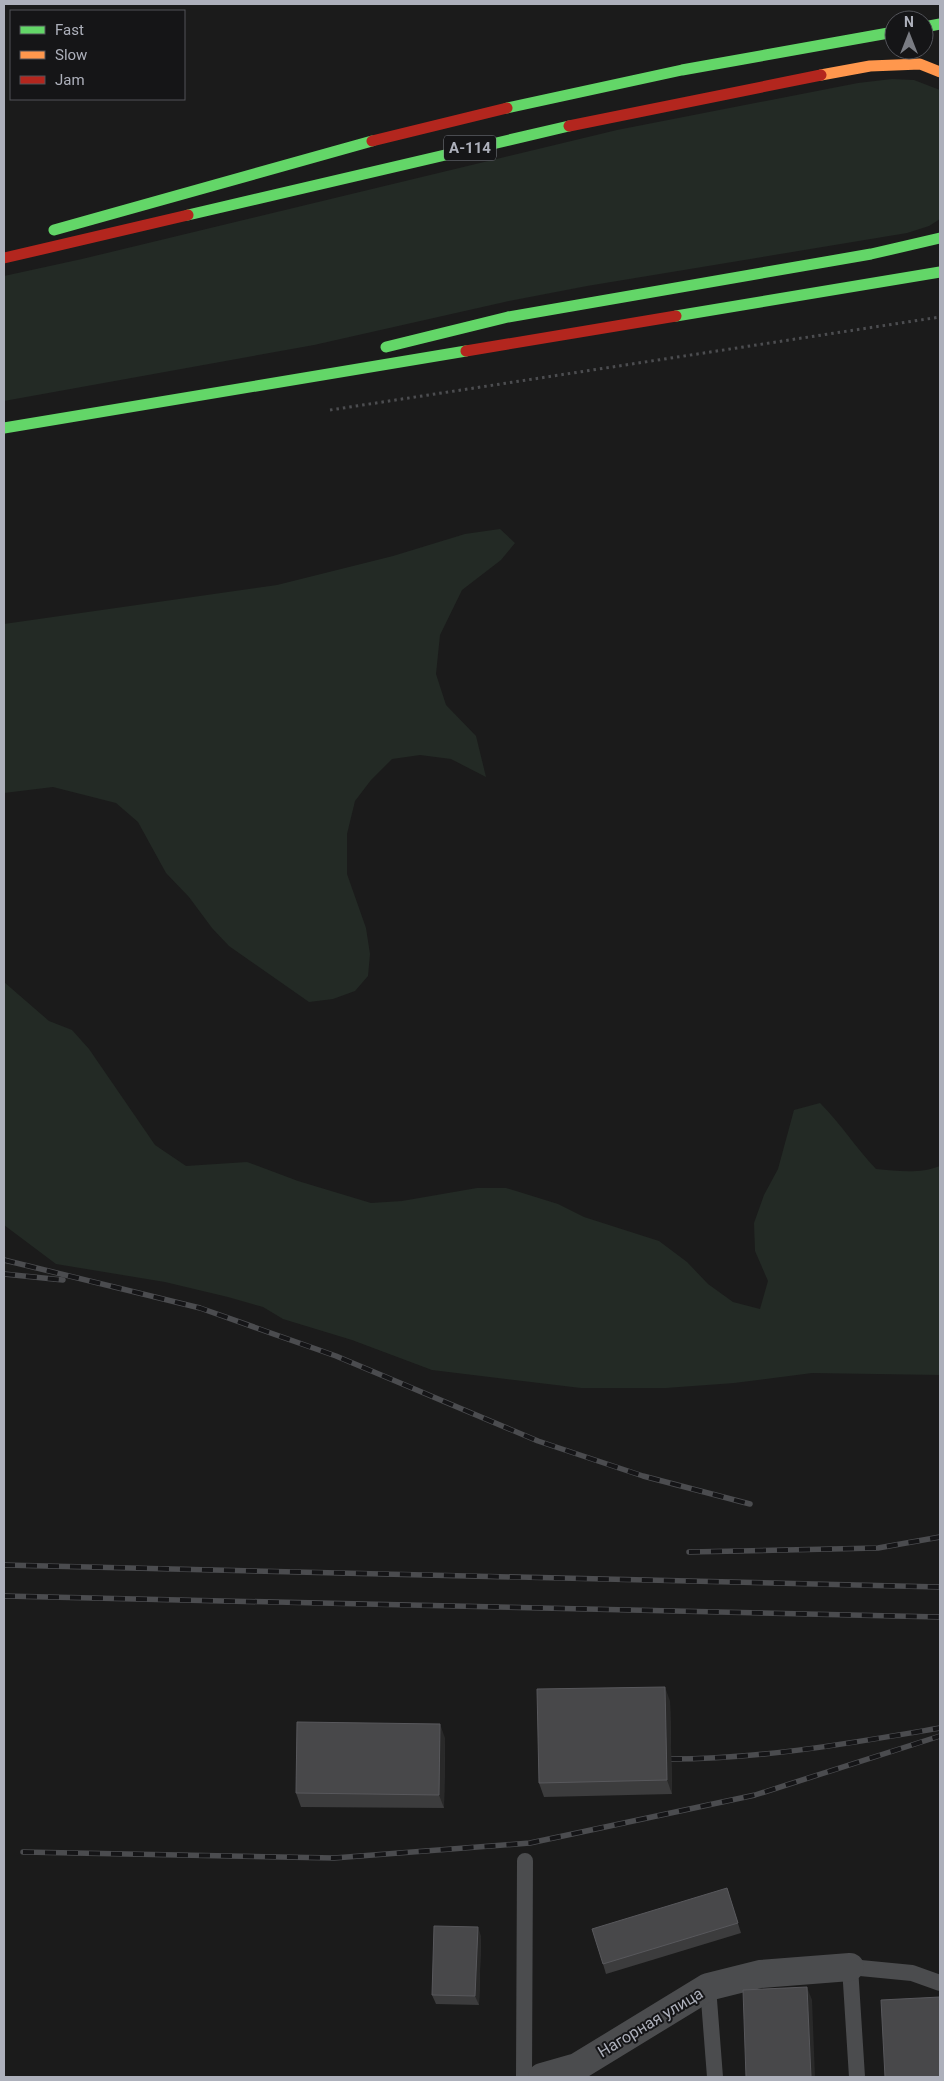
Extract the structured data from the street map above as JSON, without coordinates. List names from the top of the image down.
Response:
{
  "streets": {
    "highway": ["А-114"],
    "street": ["Нагорная улица"]
  },
  "legend": ["Fast", "Slow", "Jam"],
  "north": "top"
}
